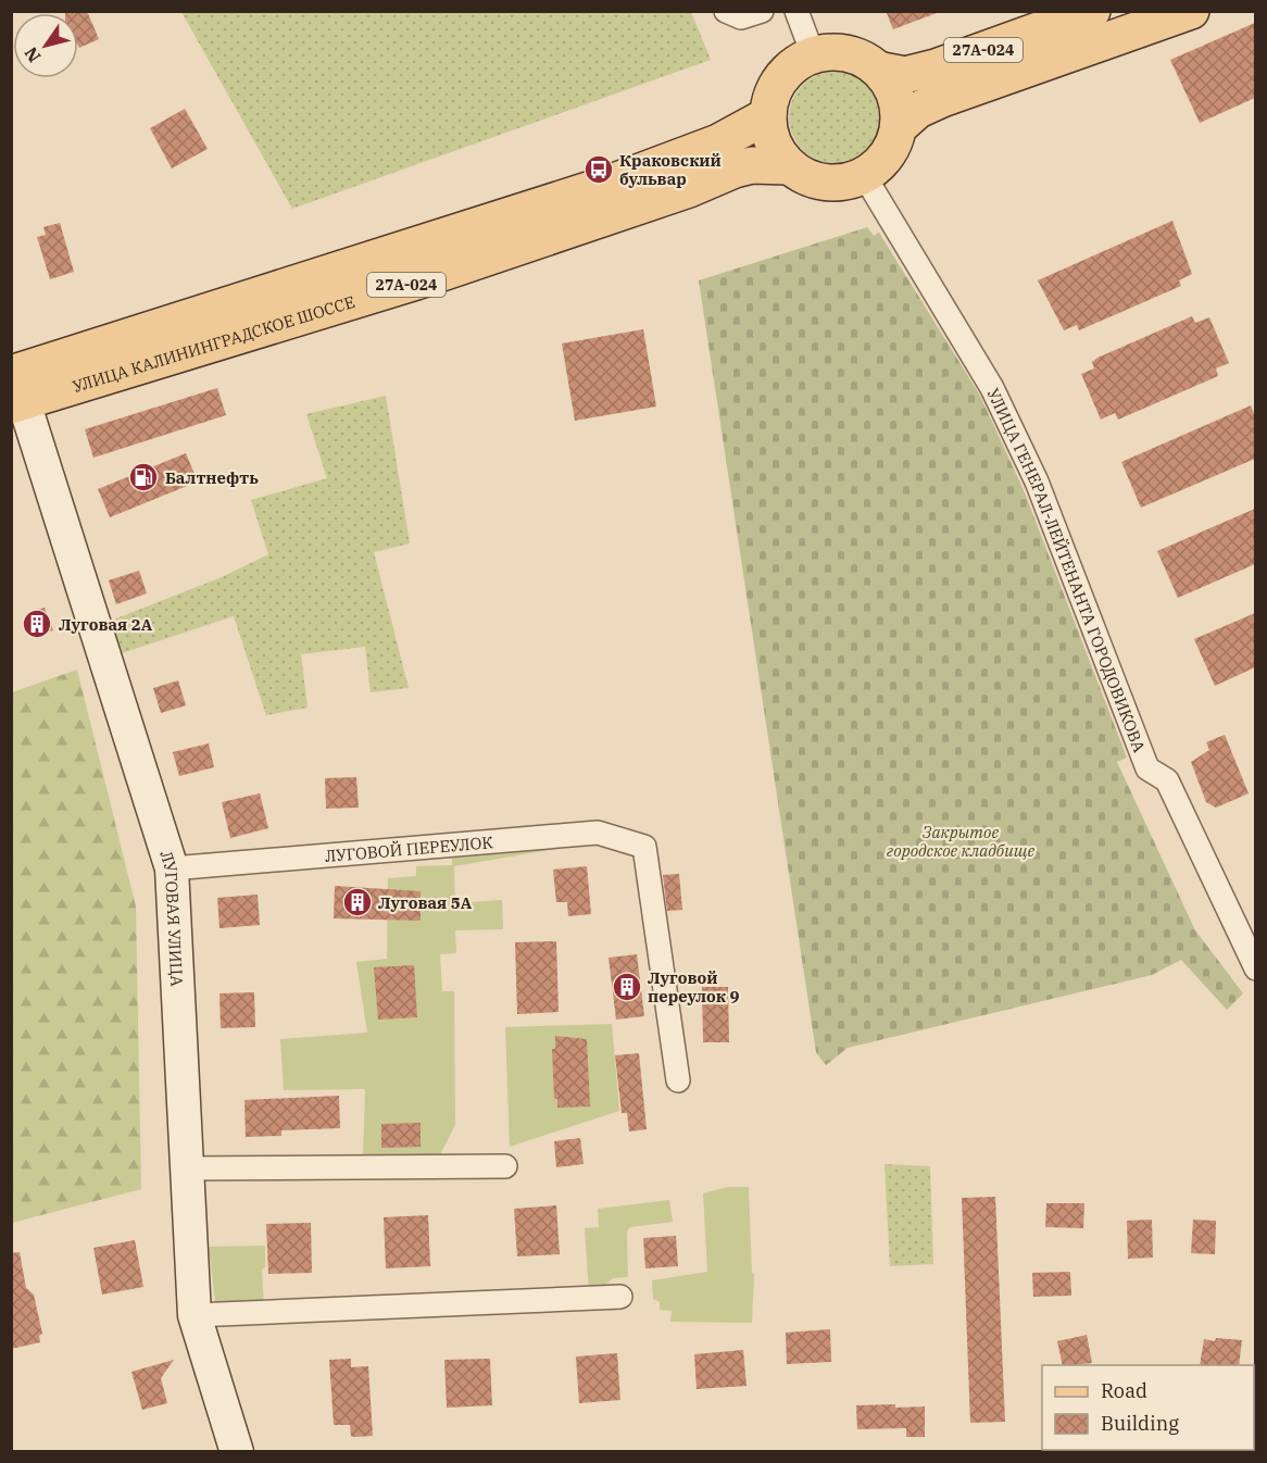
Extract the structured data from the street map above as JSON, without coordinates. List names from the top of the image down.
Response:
{
  "streets": {
    "main road": ["27А-024", "УЛИЦА КАЛИНИНГРАДСКОЕ ШОССЕ"],
    "street": ["УЛИЦА ГЕНЕРАЛ-ЛЕЙТЕНАНТА ГОРОДОВИКОВА", "ЛУГОВОЙ ПЕРЕУЛОК", "ЛУГОВАЯ УЛИЦА"]
  },
  "crossings": [
    ["27А-024", "УЛИЦА КАЛИНИНГРАДСКОЕ ШОССЕ"],
    ["27А-024", "УЛИЦА ГЕНЕРАЛ-ЛЕЙТЕНАНТА ГОРОДОВИКОВА"],
    ["УЛИЦА КАЛИНИНГРАДСКОЕ ШОССЕ", "УЛИЦА ГЕНЕРАЛ-ЛЕЙТЕНАНТА ГОРОДОВИКОВА"],
    ["УЛИЦА КАЛИНИНГРАДСКОЕ ШОССЕ", "ЛУГОВАЯ УЛИЦА"],
    ["ЛУГОВОЙ ПЕРЕУЛОК", "ЛУГОВАЯ УЛИЦА"]
  ],
  "parks": ["Закрытое городское кладбище"],
  "places": {
    "bus stop": ["Краковский бульвар"],
    "fuel station": ["Балтнефть"],
    "building": ["Луговая 2А", "Луговая 5А", "Луговой переулок 9"]
  },
  "legend": ["Road", "Building"],
  "north": "bottom left"
}
